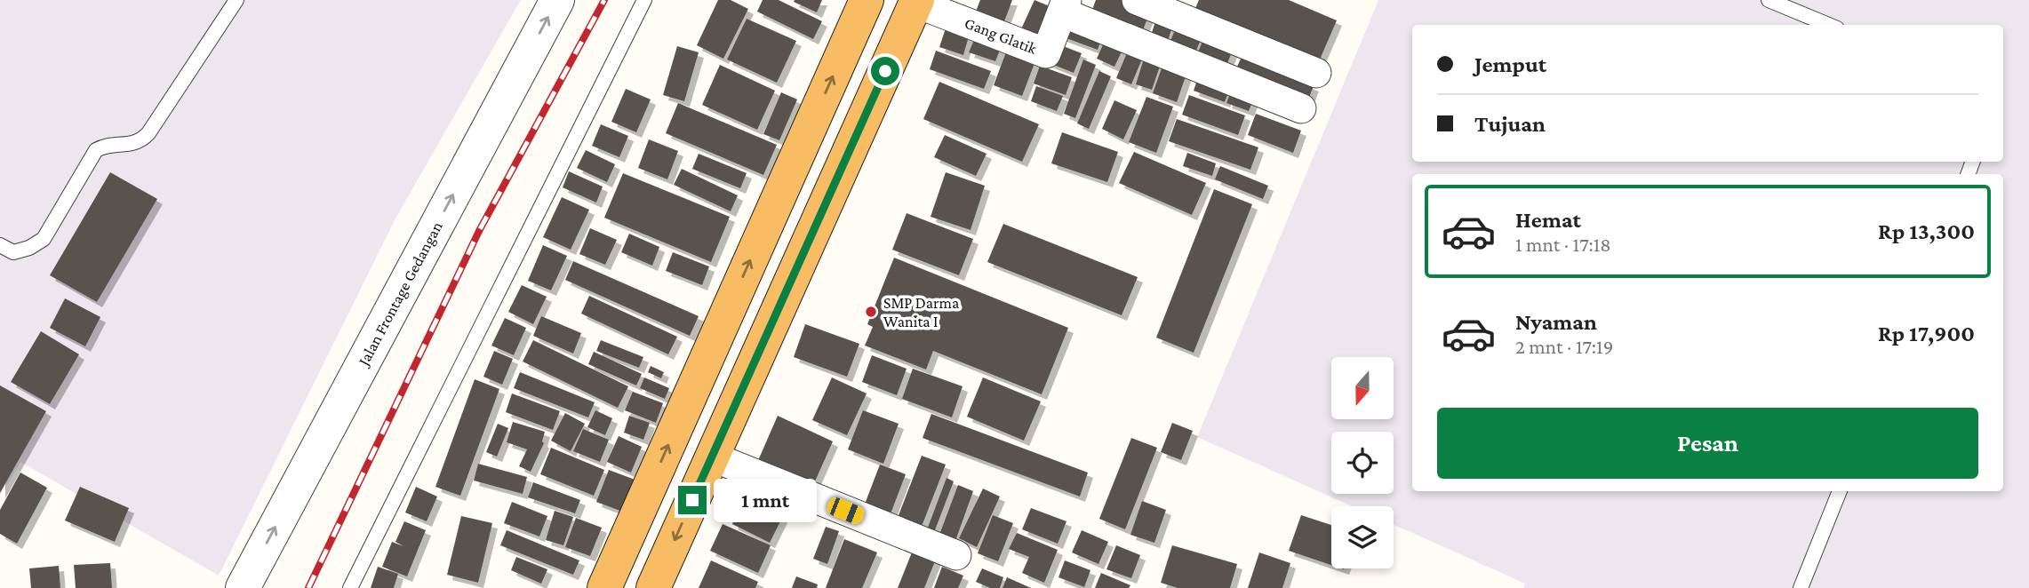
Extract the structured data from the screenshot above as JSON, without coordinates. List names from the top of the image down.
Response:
{
  "streets": {
    "street": ["Gang Glatik", "Jalan Frontage Gedangan"]
  },
  "one_way": ["Jalan Frontage Gedangan"],
  "places": ["SMP Darma Wanita I"],
  "north": "bottom",
  "page": {
    "banner": ["Jemput", "Tujuan"],
    "list": [
      {
        "name": "Hemat",
        "note": "1 mnt · 17:18",
        "value": "Rp 13,300"
      },
      {
        "name": "Nyaman",
        "note": "2 mnt · 17:19",
        "value": "Rp 17,900"
      }
    ],
    "buttons": "Pesan",
    "bubble": "1 mnt"
  }
}
